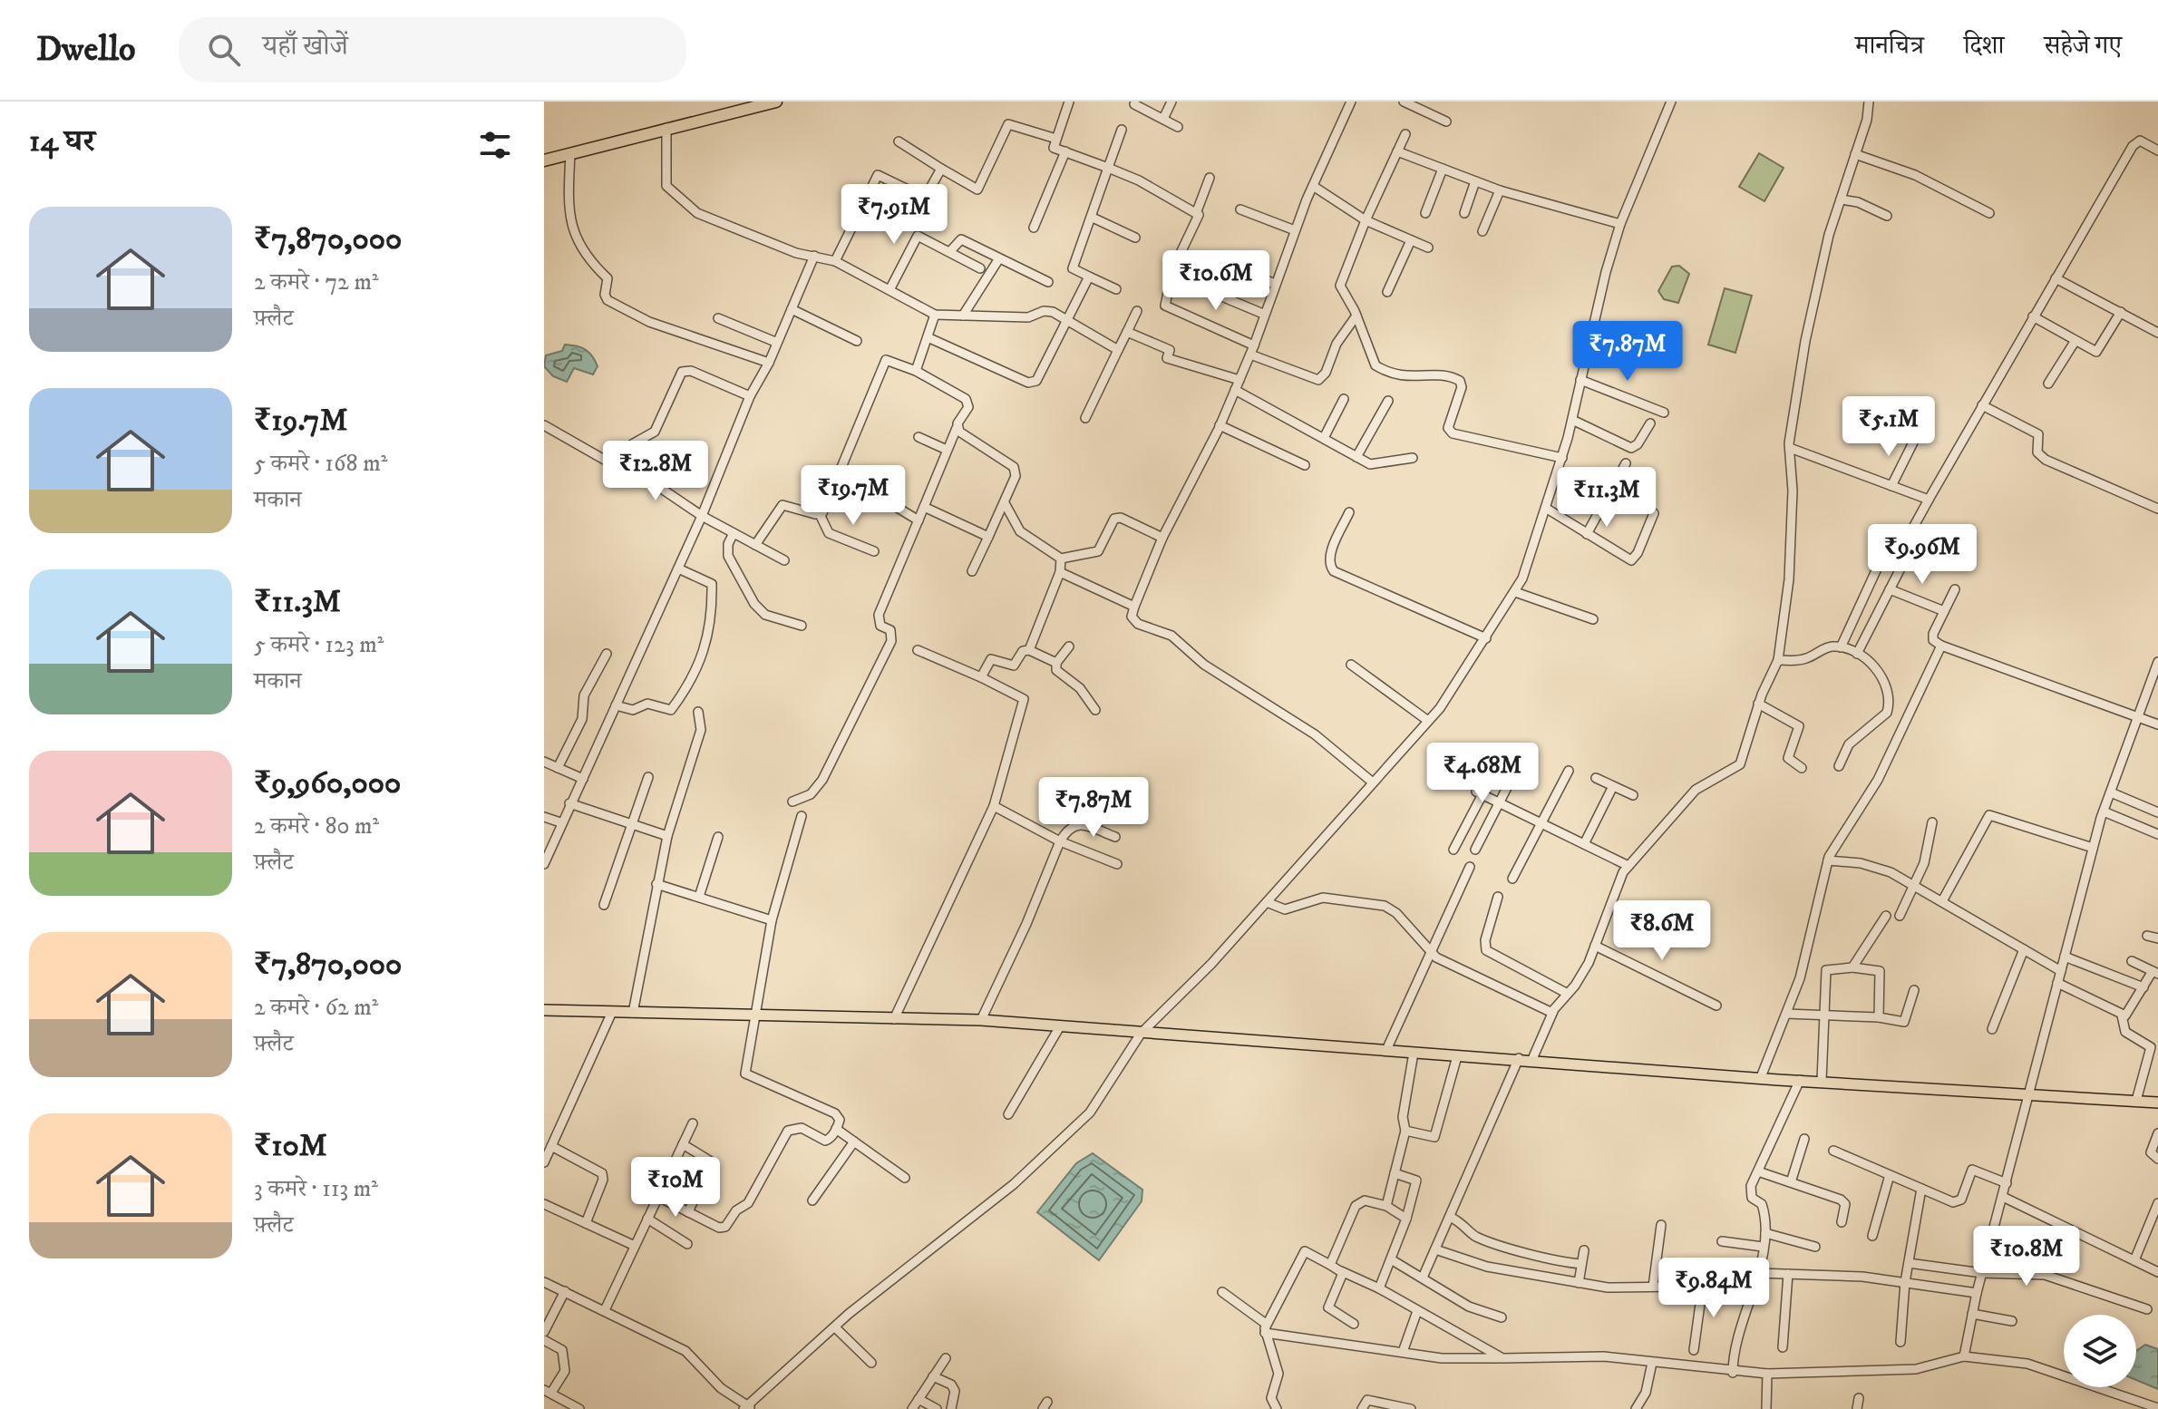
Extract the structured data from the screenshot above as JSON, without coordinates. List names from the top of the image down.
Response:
{
  "page": {
    "header": "Dwello",
    "search": "यहाँ खोजें",
    "nav": ["मानचित्र", "दिशा", "सहेजे गए"],
    "heading": "14 घर",
    "price": [
      "₹7.91M",
      "₹10.6M",
      "₹7.87M",
      "₹5.1M",
      "₹12.8M",
      "₹19.7M",
      "₹11.3M",
      "₹9.96M",
      "₹4.68M",
      "₹7.87M",
      "₹8.6M",
      "₹10M",
      "₹10.8M",
      "₹9.84M"
    ],
    "list": [
      {
        "name": "₹7,870,000",
        "note": "2 कमरे · 72 m² · फ़्लैट"
      },
      {
        "name": "₹19.7M",
        "note": "5 कमरे · 168 m² · मकान"
      },
      {
        "name": "₹11.3M",
        "note": "5 कमरे · 123 m² · मकान"
      },
      {
        "name": "₹9,960,000",
        "note": "2 कमरे · 80 m² · फ़्लैट"
      },
      {
        "name": "₹7,870,000",
        "note": "2 कमरे · 62 m² · फ़्लैट"
      },
      {
        "name": "₹10M",
        "note": "3 कमरे · 113 m² · फ़्लैट"
      }
    ]
  }
}
